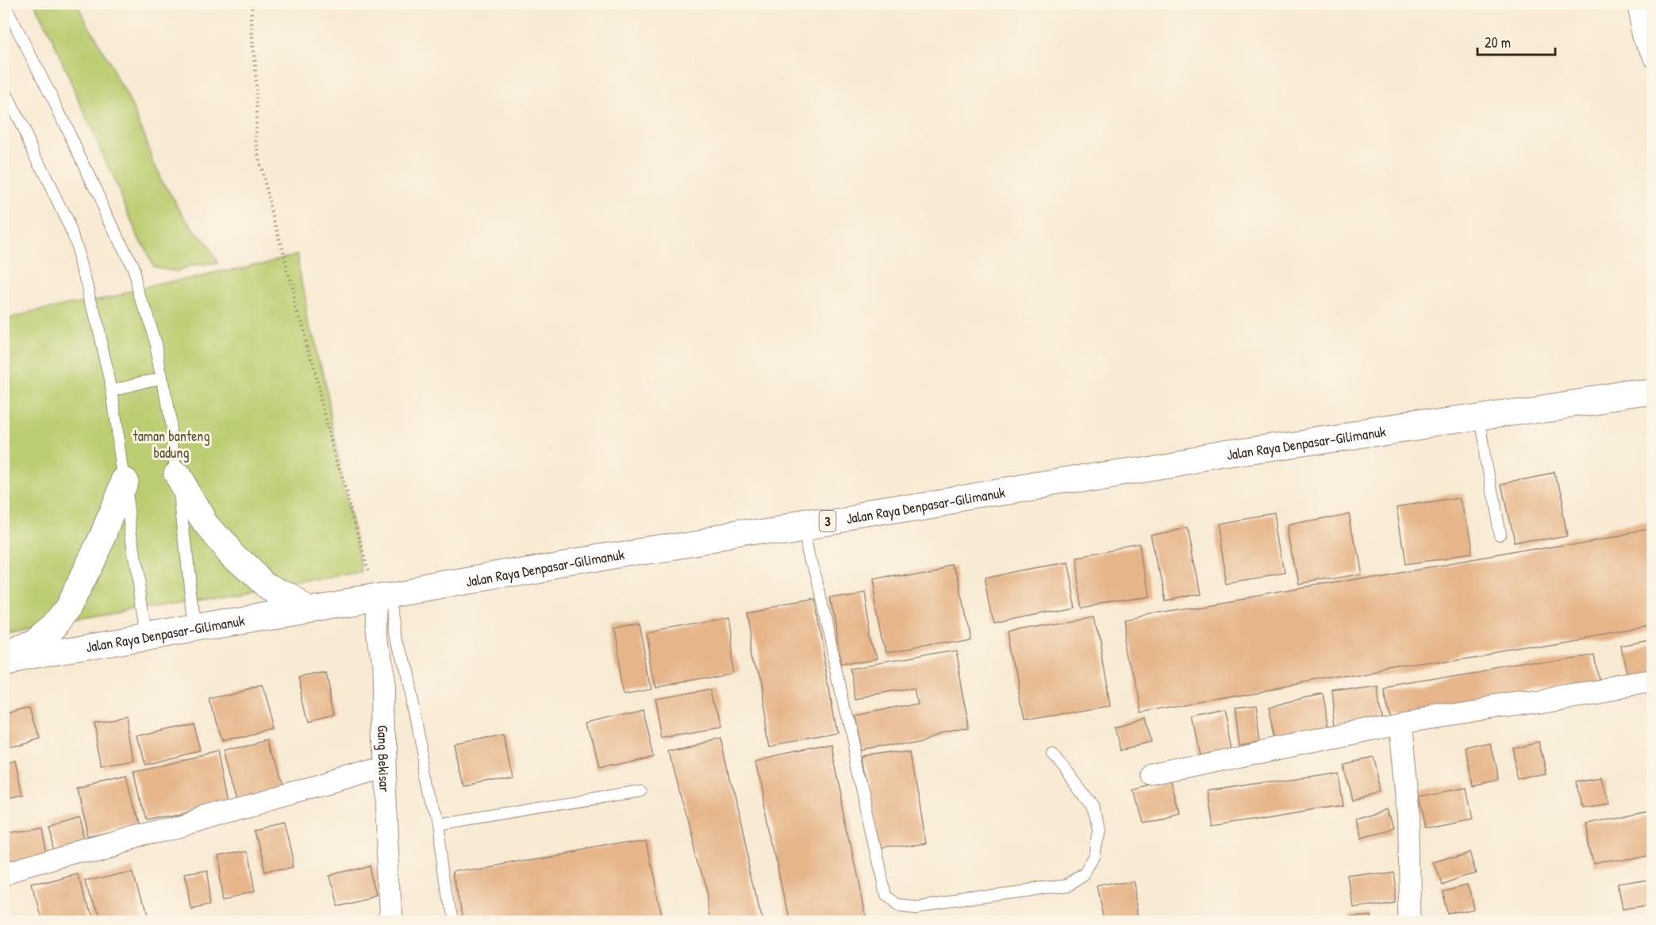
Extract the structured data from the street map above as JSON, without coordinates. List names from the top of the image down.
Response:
{
  "streets": {
    "highway": ["Jalan Raya Denpasar-Gilimanuk", "3"],
    "street": ["Gang Bekisar"]
  },
  "crossings": [
    ["Jalan Raya Denpasar-Gilimanuk", "Gang Bekisar"]
  ],
  "parks": ["taman banteng badung"],
  "scale_bar": "20 m"
}
